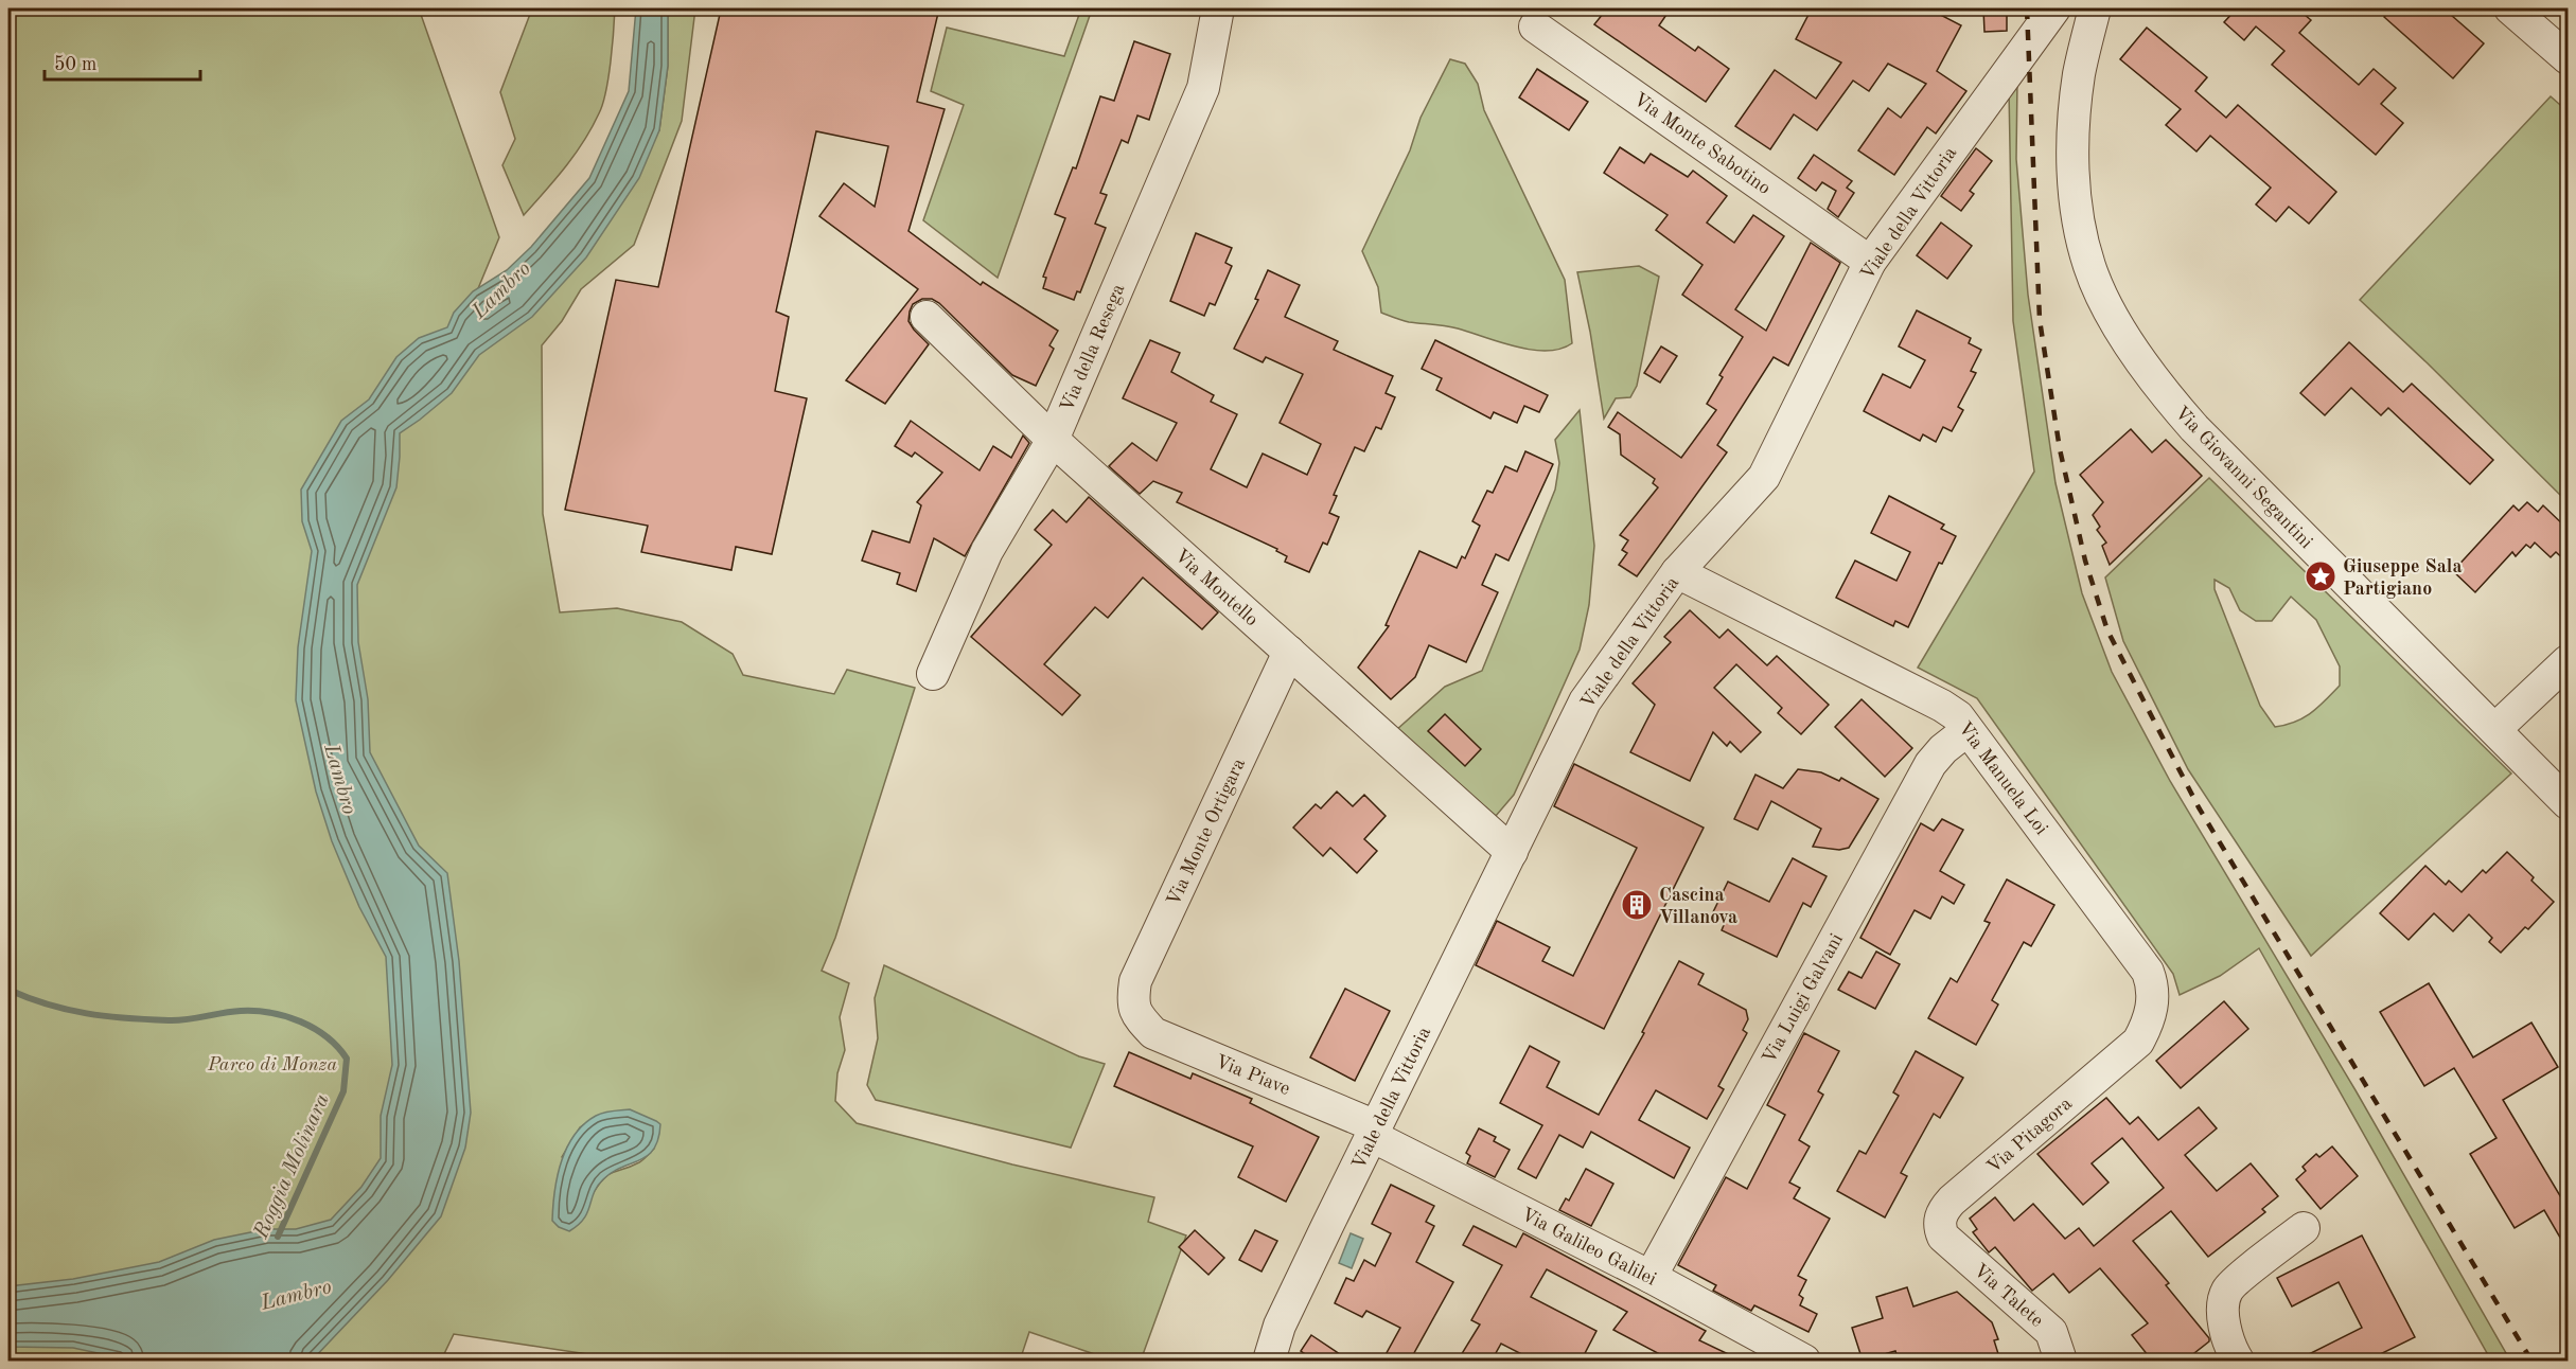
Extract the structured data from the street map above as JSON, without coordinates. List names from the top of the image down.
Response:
{
  "streets": {
    "street": [
      "Via Monte Sabotino",
      "Viale della Vittoria",
      "Via della Resega",
      "Via Giovanni Segantini",
      "Via Montello",
      "Via Manuela Loi",
      "Via Monte Ortigara",
      "Via Luigi Galvani",
      "Via Piave",
      "Via Pitagora",
      "Via Galileo Galilei",
      "Via Talete"
    ]
  },
  "crossings": [
    ["Via Monte Sabotino", "Viale della Vittoria"],
    ["Viale della Vittoria", "Via Montello"],
    ["Viale della Vittoria", "Via Manuela Loi"],
    ["Viale della Vittoria", "Via Piave"],
    ["Viale della Vittoria", "Via Galileo Galilei"],
    ["Via della Resega", "Via Montello"],
    ["Via Montello", "Via Monte Ortigara"],
    ["Via Manuela Loi", "Via Luigi Galvani"],
    ["Via Manuela Loi", "Via Pitagora"],
    ["Via Monte Ortigara", "Via Piave"],
    ["Via Luigi Galvani", "Via Galileo Galilei"],
    ["Via Piave", "Via Galileo Galilei"],
    ["Via Pitagora", "Via Talete"]
  ],
  "water": ["Lambro", "Roggia Molinara"],
  "parks": ["Parco di Monza"],
  "places": {
    "place": ["Giuseppe Sala Partigiano"],
    "building": ["Cascina Villanova"]
  },
  "scale_bar": "50 m"
}
